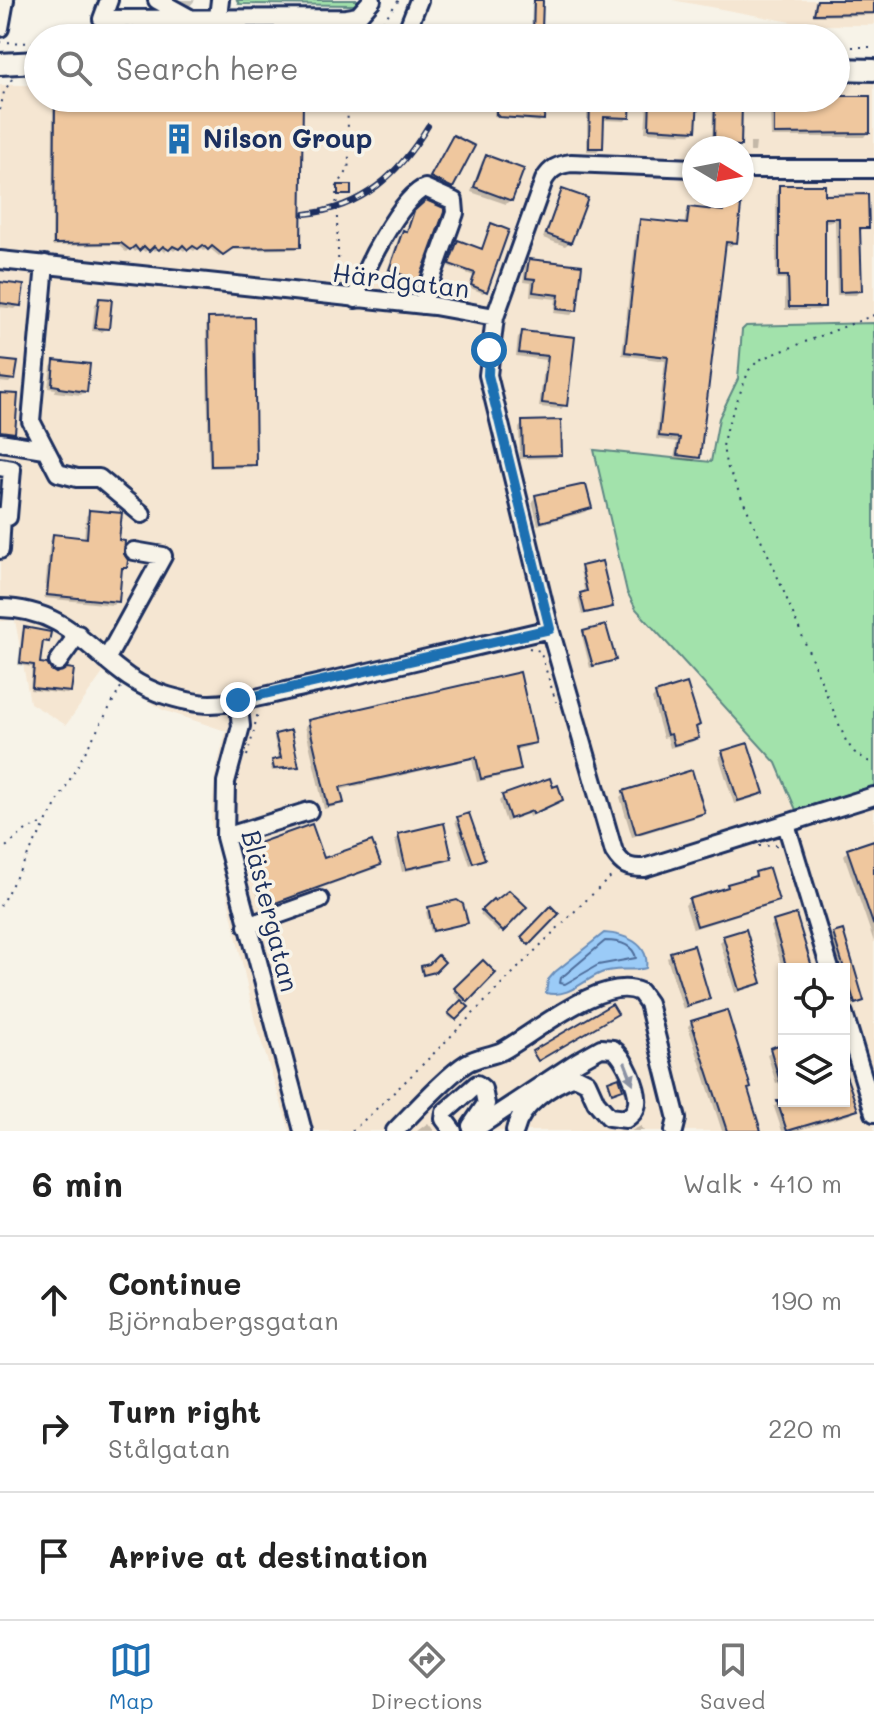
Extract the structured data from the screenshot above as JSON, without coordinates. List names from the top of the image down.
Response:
{
  "streets": {
    "street": ["Härdgatan", "Blästergatan"]
  },
  "places": {
    "building": ["Nilson Group"]
  },
  "north": "right",
  "page": {
    "search": "Search here",
    "heading": ["6 min", "Walk · 410 m"],
    "list": [
      ["Continue", "Björnabergsgatan", "190 m"],
      ["Turn right", "Stålgatan", "220 m"],
      "Arrive at destination"
    ],
    "nav": ["Map", "Directions", "Saved"]
  }
}
